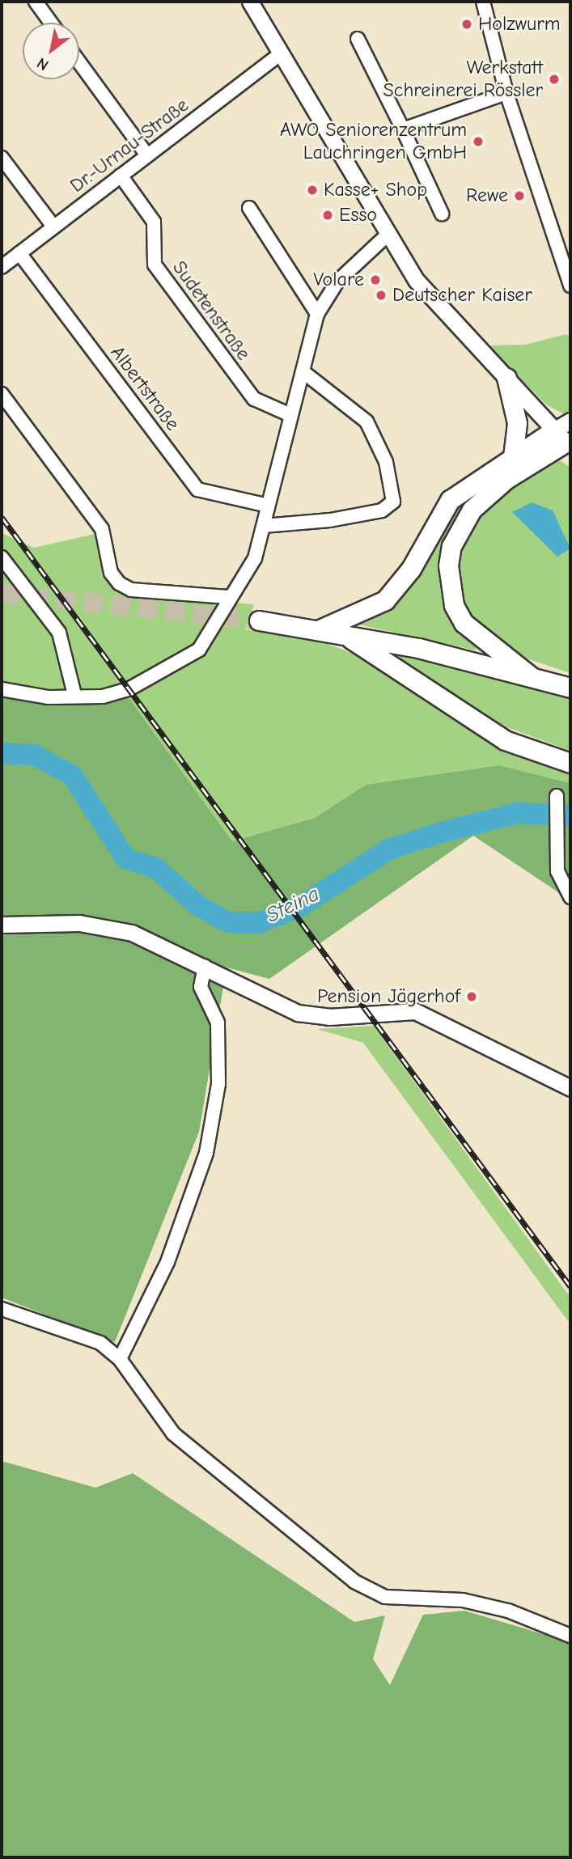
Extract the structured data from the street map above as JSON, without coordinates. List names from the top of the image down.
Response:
{
  "streets": {
    "street": ["Dr.-Urnau-Straße", "Sudetenstraße", "Albertstraße"]
  },
  "crossings": [
    ["Dr.-Urnau-Straße", "Sudetenstraße"],
    ["Dr.-Urnau-Straße", "Albertstraße"]
  ],
  "water": ["Steina"],
  "places": [
    "Holzwurm",
    "Werkstatt Schreinerei Rössler",
    "AWO Seniorenzentrum Lauchringen GmbH",
    "Kasse+ Shop",
    "Rewe",
    "Esso",
    "Volare",
    "Deutscher Kaiser",
    "Pension Jägerhof"
  ],
  "north": "bottom left"
}
